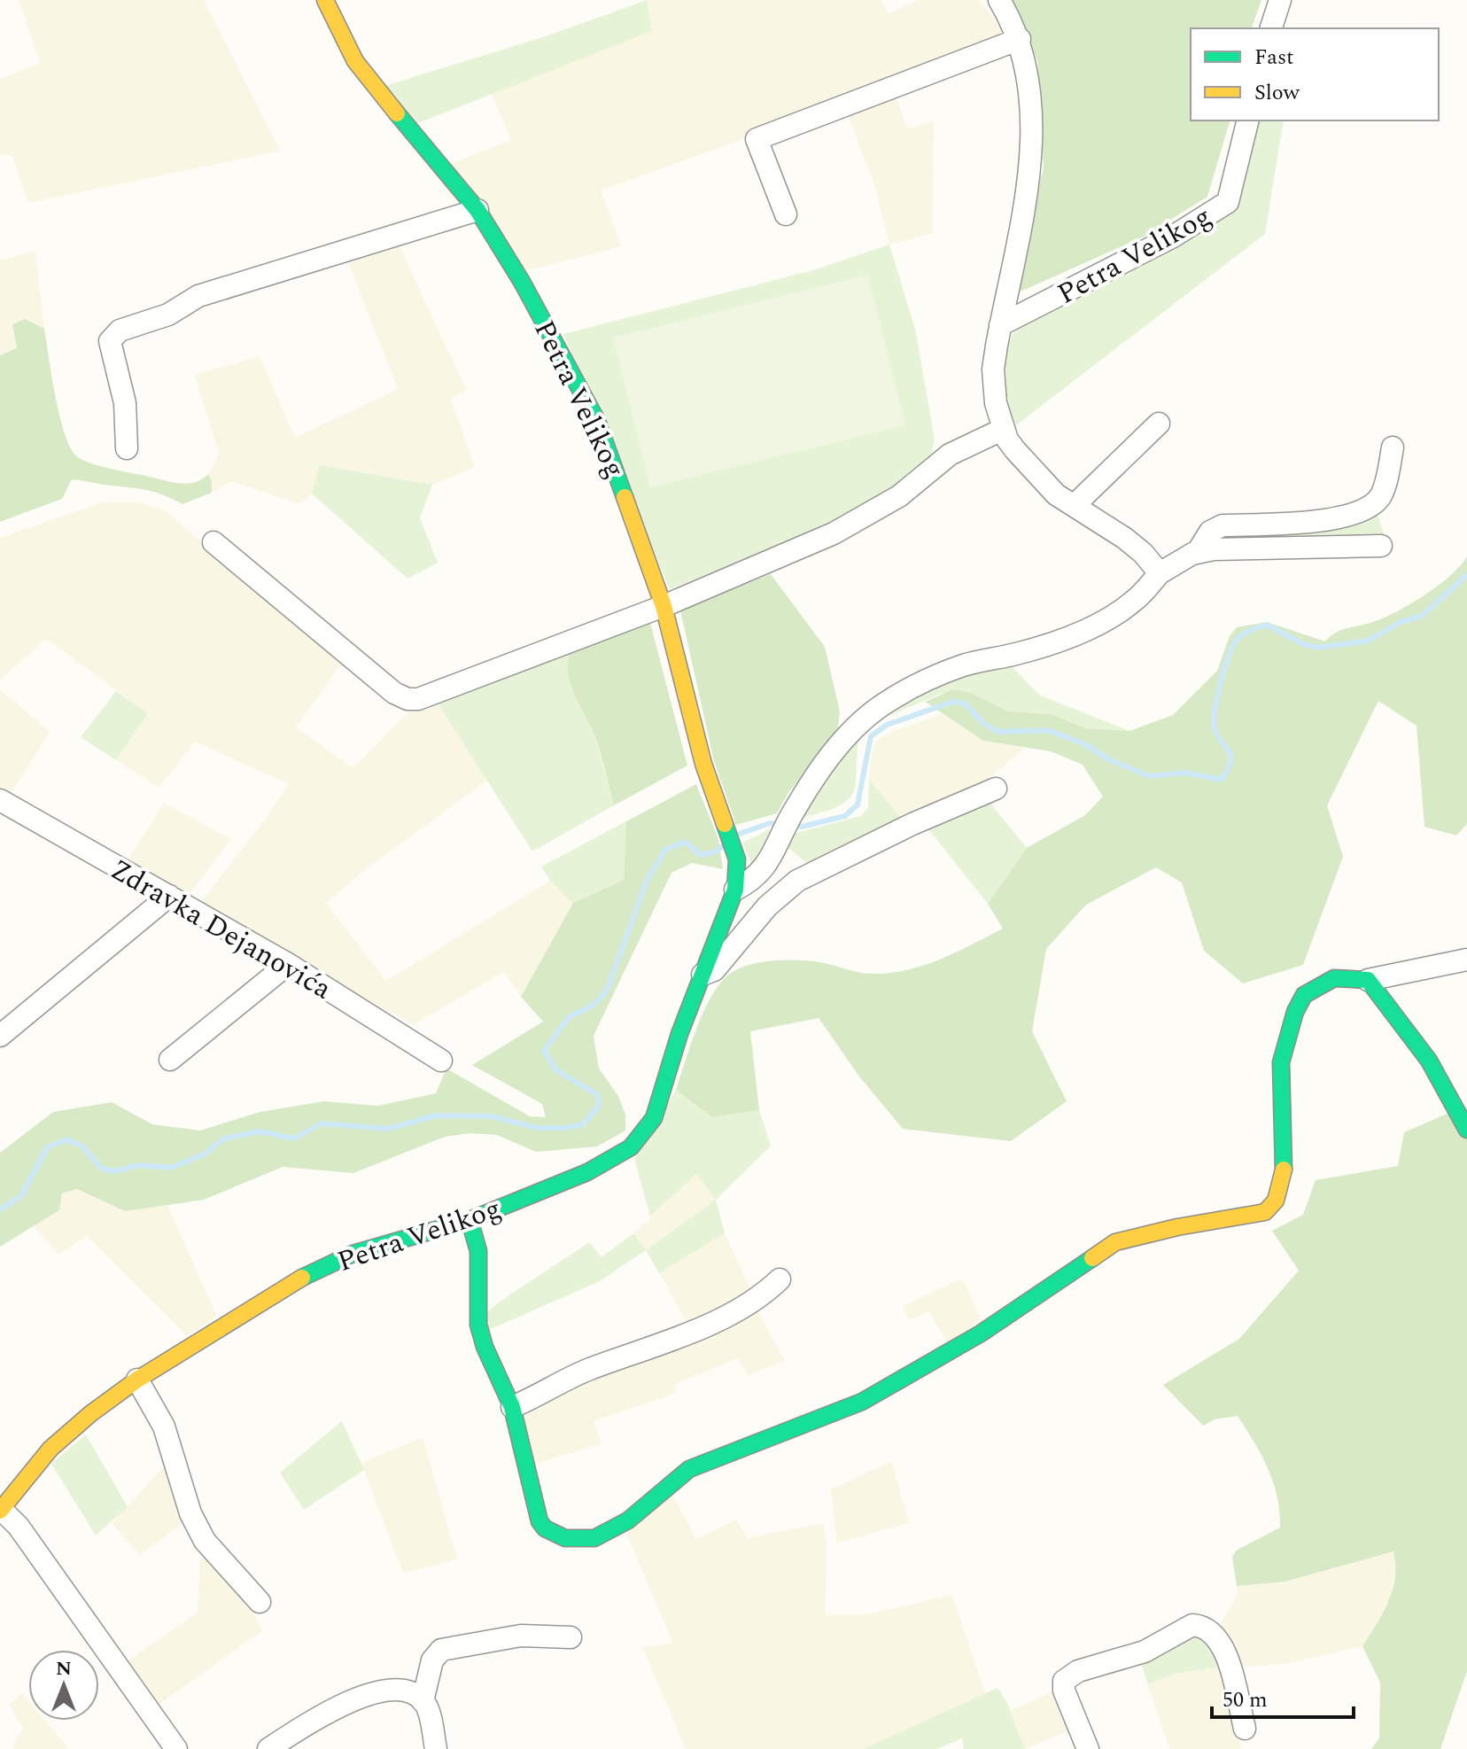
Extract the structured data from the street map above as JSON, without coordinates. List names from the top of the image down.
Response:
{
  "streets": {
    "street": ["Petra Velikog", "Zdravka Dejanovića"]
  },
  "legend": ["Fast", "Slow"],
  "scale_bar": "50 m",
  "north": "top"
}
